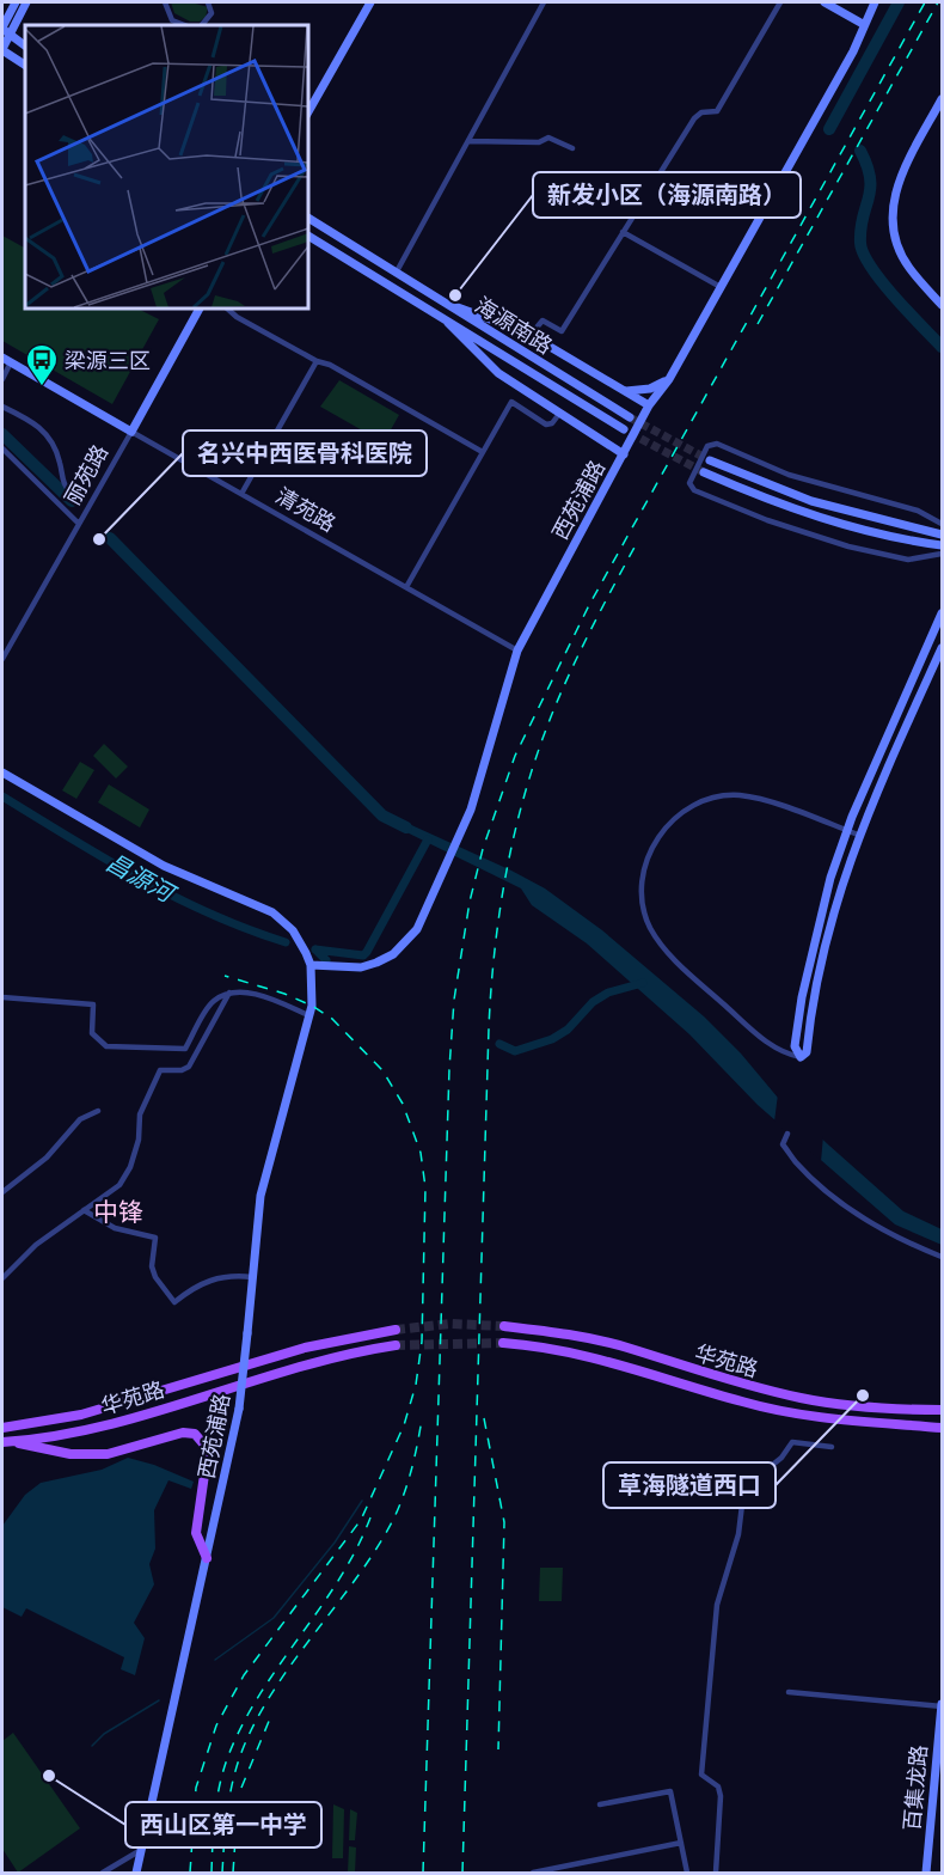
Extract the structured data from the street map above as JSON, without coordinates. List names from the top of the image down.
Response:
{
  "streets": {
    "main road": ["华苑路"],
    "street": [
      "海源南路",
      "丽苑路",
      "西苑浦路",
      "清苑路",
      "百集龙路"
    ]
  },
  "crossings": [
    ["丽苑路", "清苑路"],
    ["西苑浦路", "清苑路"]
  ],
  "districts": ["中锋"],
  "water": ["昌源河"],
  "places": {
    "other": [
      "新发小区（海源南路）",
      "名兴中西医骨科医院",
      "草海隧道西口",
      "西山区第一中学"
    ],
    "bus stop": ["梁源三区"]
  }
}
